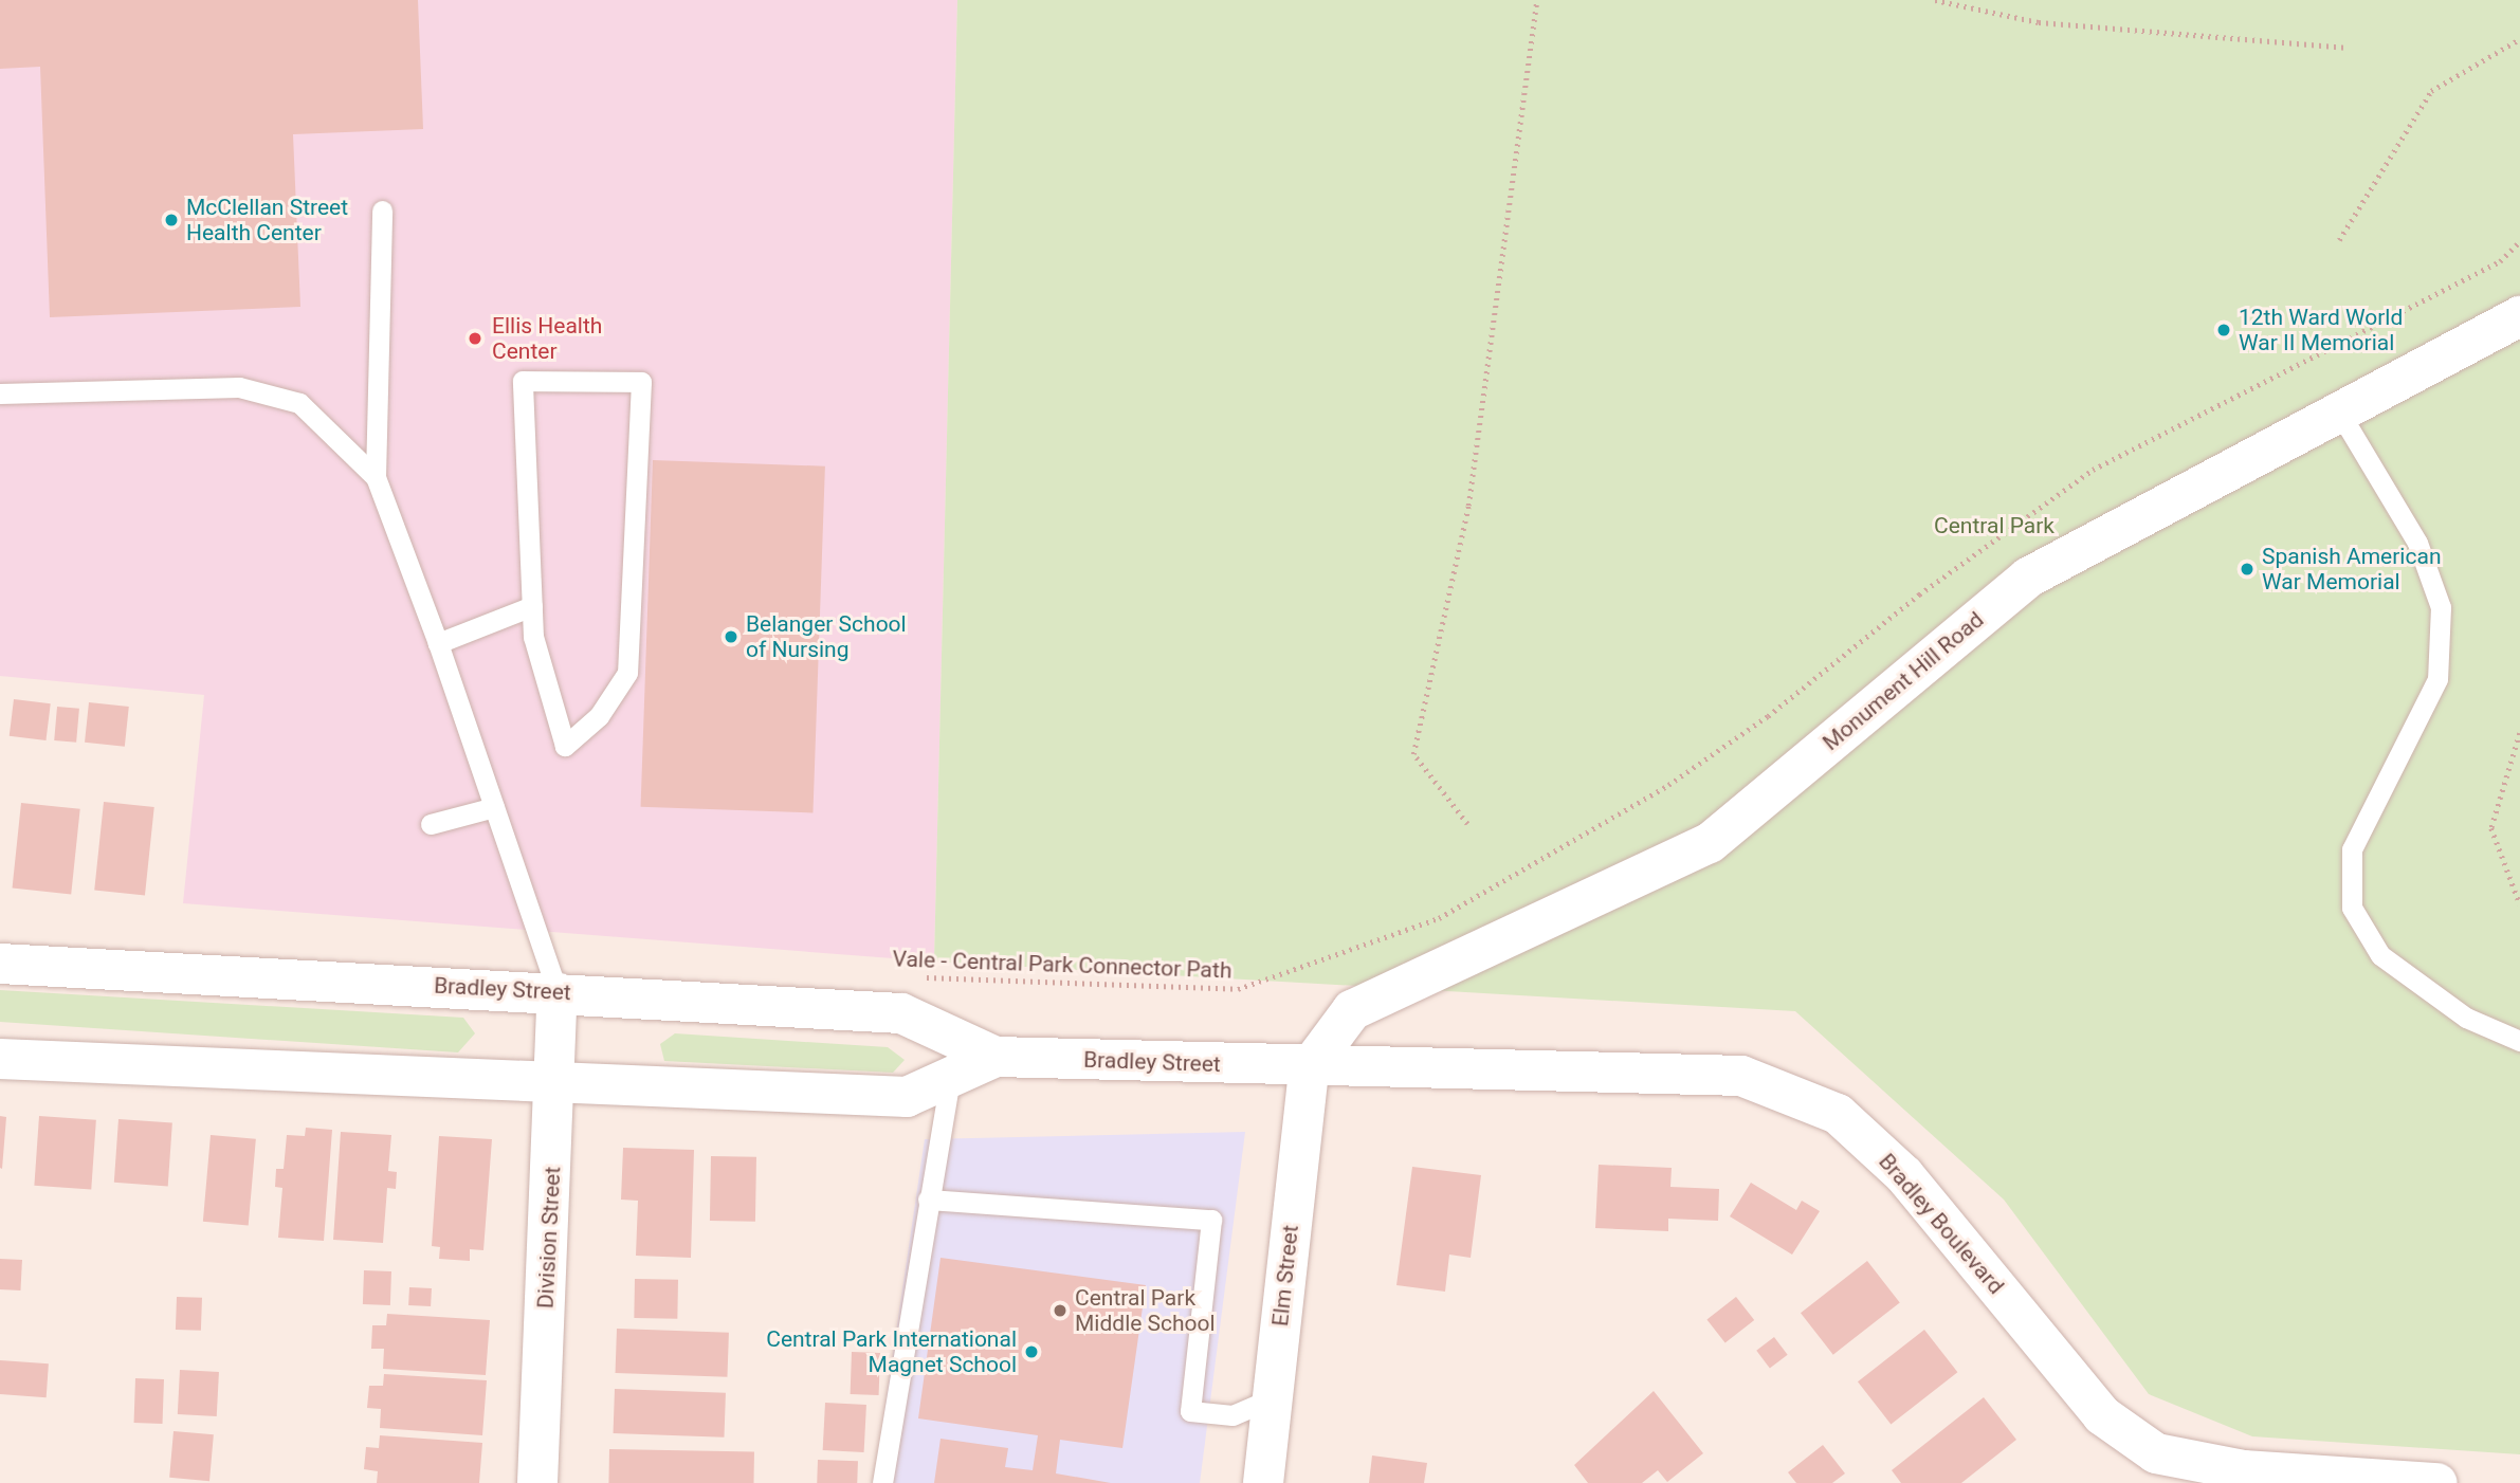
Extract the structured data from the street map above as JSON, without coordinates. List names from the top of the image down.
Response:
{
  "streets": {
    "street": [
      "Monument Hill Road",
      "Bradley Street",
      "Bradley Boulevard",
      "Division Street",
      "Elm Street"
    ],
    "path": ["Vale - Central Park Connector Path"]
  },
  "crossings": [
    ["Monument Hill Road", "Bradley Street"],
    ["Monument Hill Road", "Bradley Boulevard"],
    ["Monument Hill Road", "Elm Street"],
    ["Bradley Street", "Bradley Boulevard"],
    ["Bradley Street", "Division Street"],
    ["Bradley Street", "Elm Street"],
    ["Bradley Boulevard", "Elm Street"]
  ],
  "parks": ["Central Park"],
  "places": [
    "McClellan Street Health Center",
    "12th Ward World War II Memorial",
    "Ellis Health Center",
    "Spanish American War Memorial",
    "Belanger School of Nursing",
    "Central Park Middle School",
    "Central Park International Magnet School"
  ]
}
